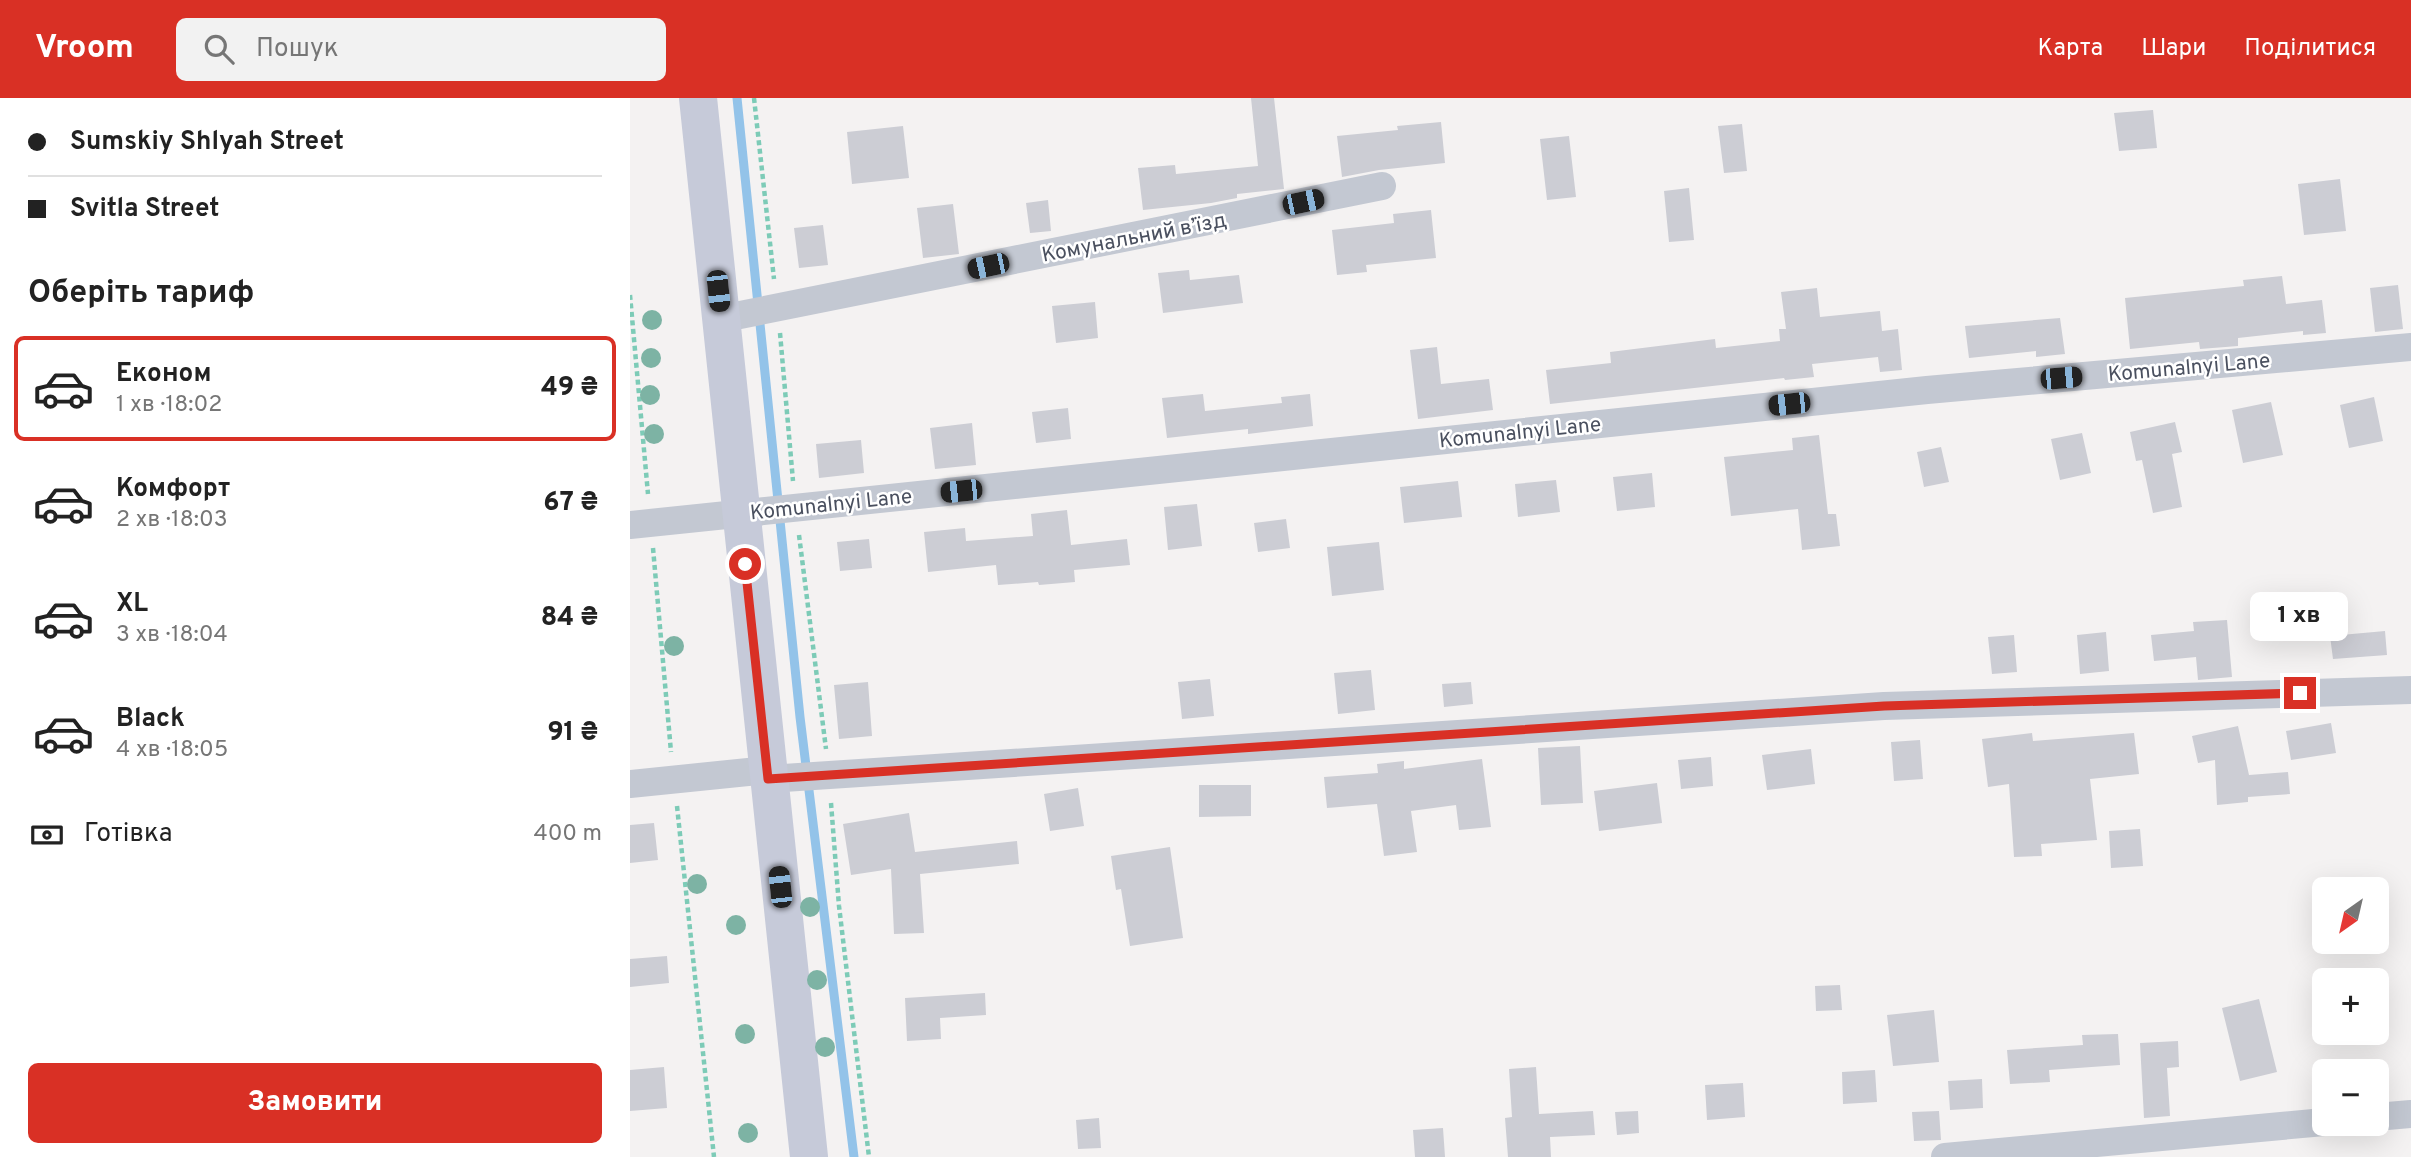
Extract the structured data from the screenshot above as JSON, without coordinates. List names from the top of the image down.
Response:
{
  "streets": {
    "street": ["Комунальний в’їзд", "Komunalnyi Lane"]
  },
  "north": "bottom left",
  "page": {
    "header": "Vroom",
    "search": "Пошук",
    "nav": ["Карта", "Шари", "Поділитися"],
    "banner": ["Sumskiy Shlyah Street", "Svitla Street"],
    "heading": "Оберіть тариф",
    "list": [
      {
        "name": "Економ",
        "note": "1 хв · 18:02",
        "value": "49 ₴"
      },
      {
        "name": "Комфорт",
        "note": "2 хв · 18:03",
        "value": "67 ₴"
      },
      {
        "name": "XL",
        "note": "3 хв · 18:04",
        "value": "84 ₴"
      },
      {
        "name": "Black",
        "note": "4 хв · 18:05",
        "value": "91 ₴"
      }
    ],
    "bubble": "1 хв",
    "pay": ["Готівка", "400 m"],
    "map_buttons": ["+", "−"],
    "buttons": "Замовити"
  }
}
